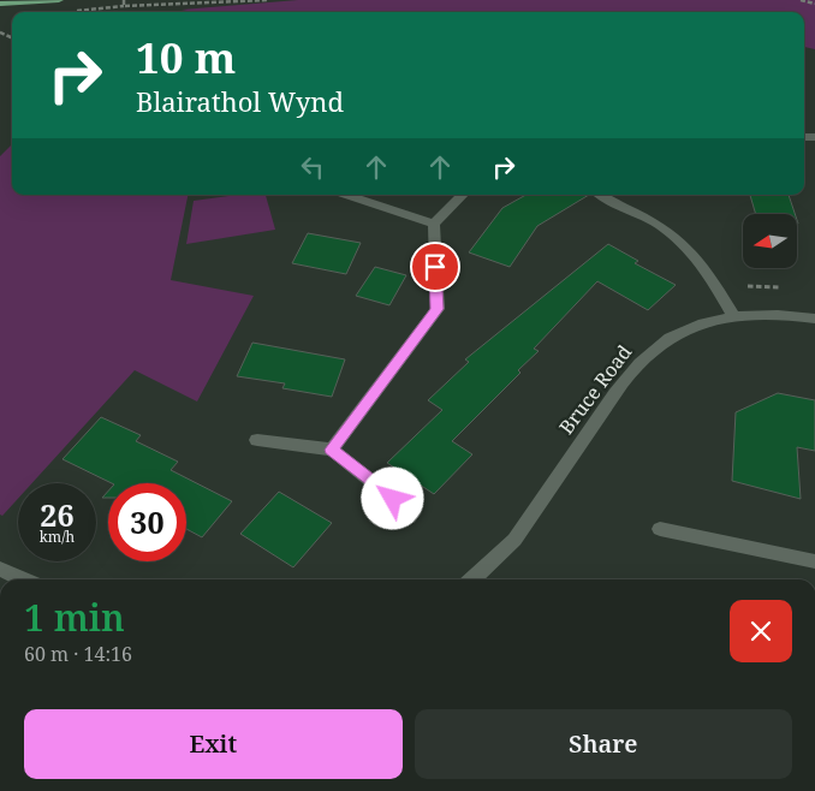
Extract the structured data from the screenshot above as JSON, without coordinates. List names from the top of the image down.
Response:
{
  "streets": {
    "street": ["Bruce Road"]
  },
  "north": "left",
  "page": {
    "turn": ["10 m", "Blairathol Wynd"],
    "speed": "26 km/h",
    "limit": "30",
    "heading": ["1 min", "60 m · 14:16"],
    "buttons": ["Exit", "Share"]
  }
}
